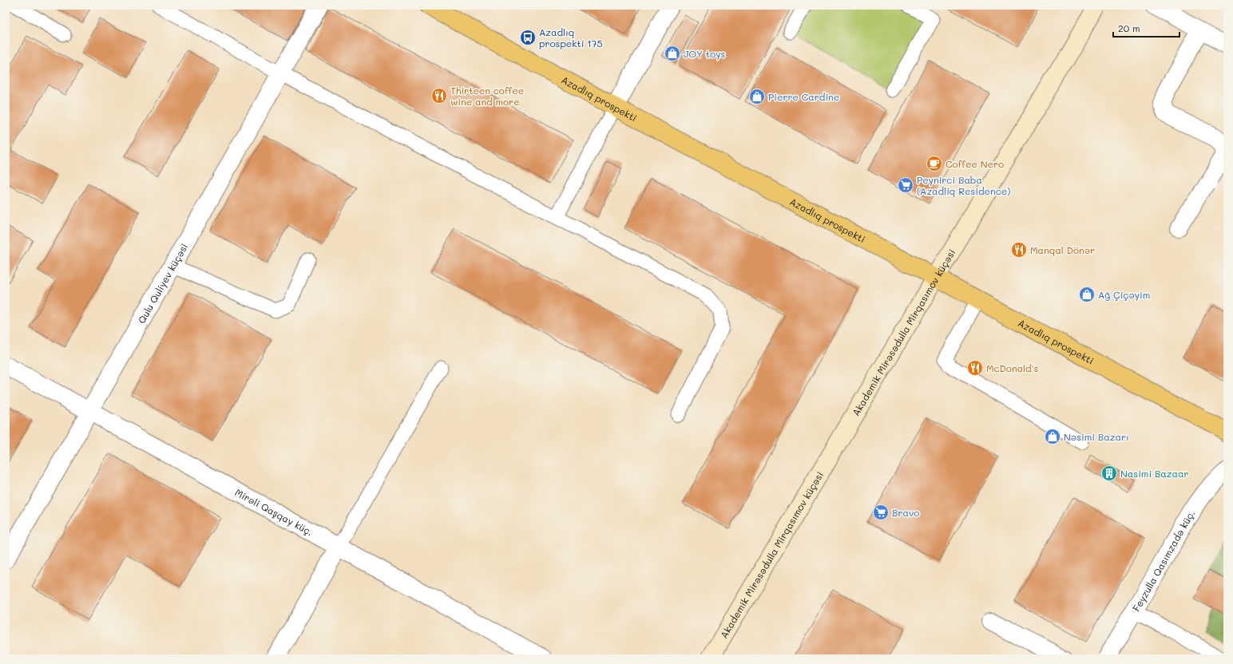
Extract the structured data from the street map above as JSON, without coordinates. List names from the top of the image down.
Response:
{
  "streets": {
    "main road": ["Azadlıq prospekti"],
    "street": [
      "Qulu Quliyev küçəsi",
      "Akademik Mirəsədulla Mirqasımov küçəsi",
      "Mirəli Qaşqay küç.",
      "Feyzulla Qasımzadə küç."
    ]
  },
  "crossings": [
    ["Azadlıq prospekti", "Akademik Mirəsədulla Mirqasımov küçəsi"],
    ["Qulu Quliyev küçəsi", "Mirəli Qaşqay küç."]
  ],
  "places": {
    "bus stop": ["Azadlıq prospekti 175"],
    "shop": [
      "JOY toys",
      "Pierre Cardine",
      "Ağ Çiçəyim",
      "Nəsimi Bazarı"
    ],
    "restaurant": ["Thirteen coffee wine and more", "Manqal Dönər", "McDonald's"],
    "cafe": ["Coffee Nero"],
    "supermarket": ["Peynirci Baba (Azadliq Residence)", "Bravo"],
    "building": ["Nasimi Bazaar"]
  },
  "scale_bar": "20 m"
}
